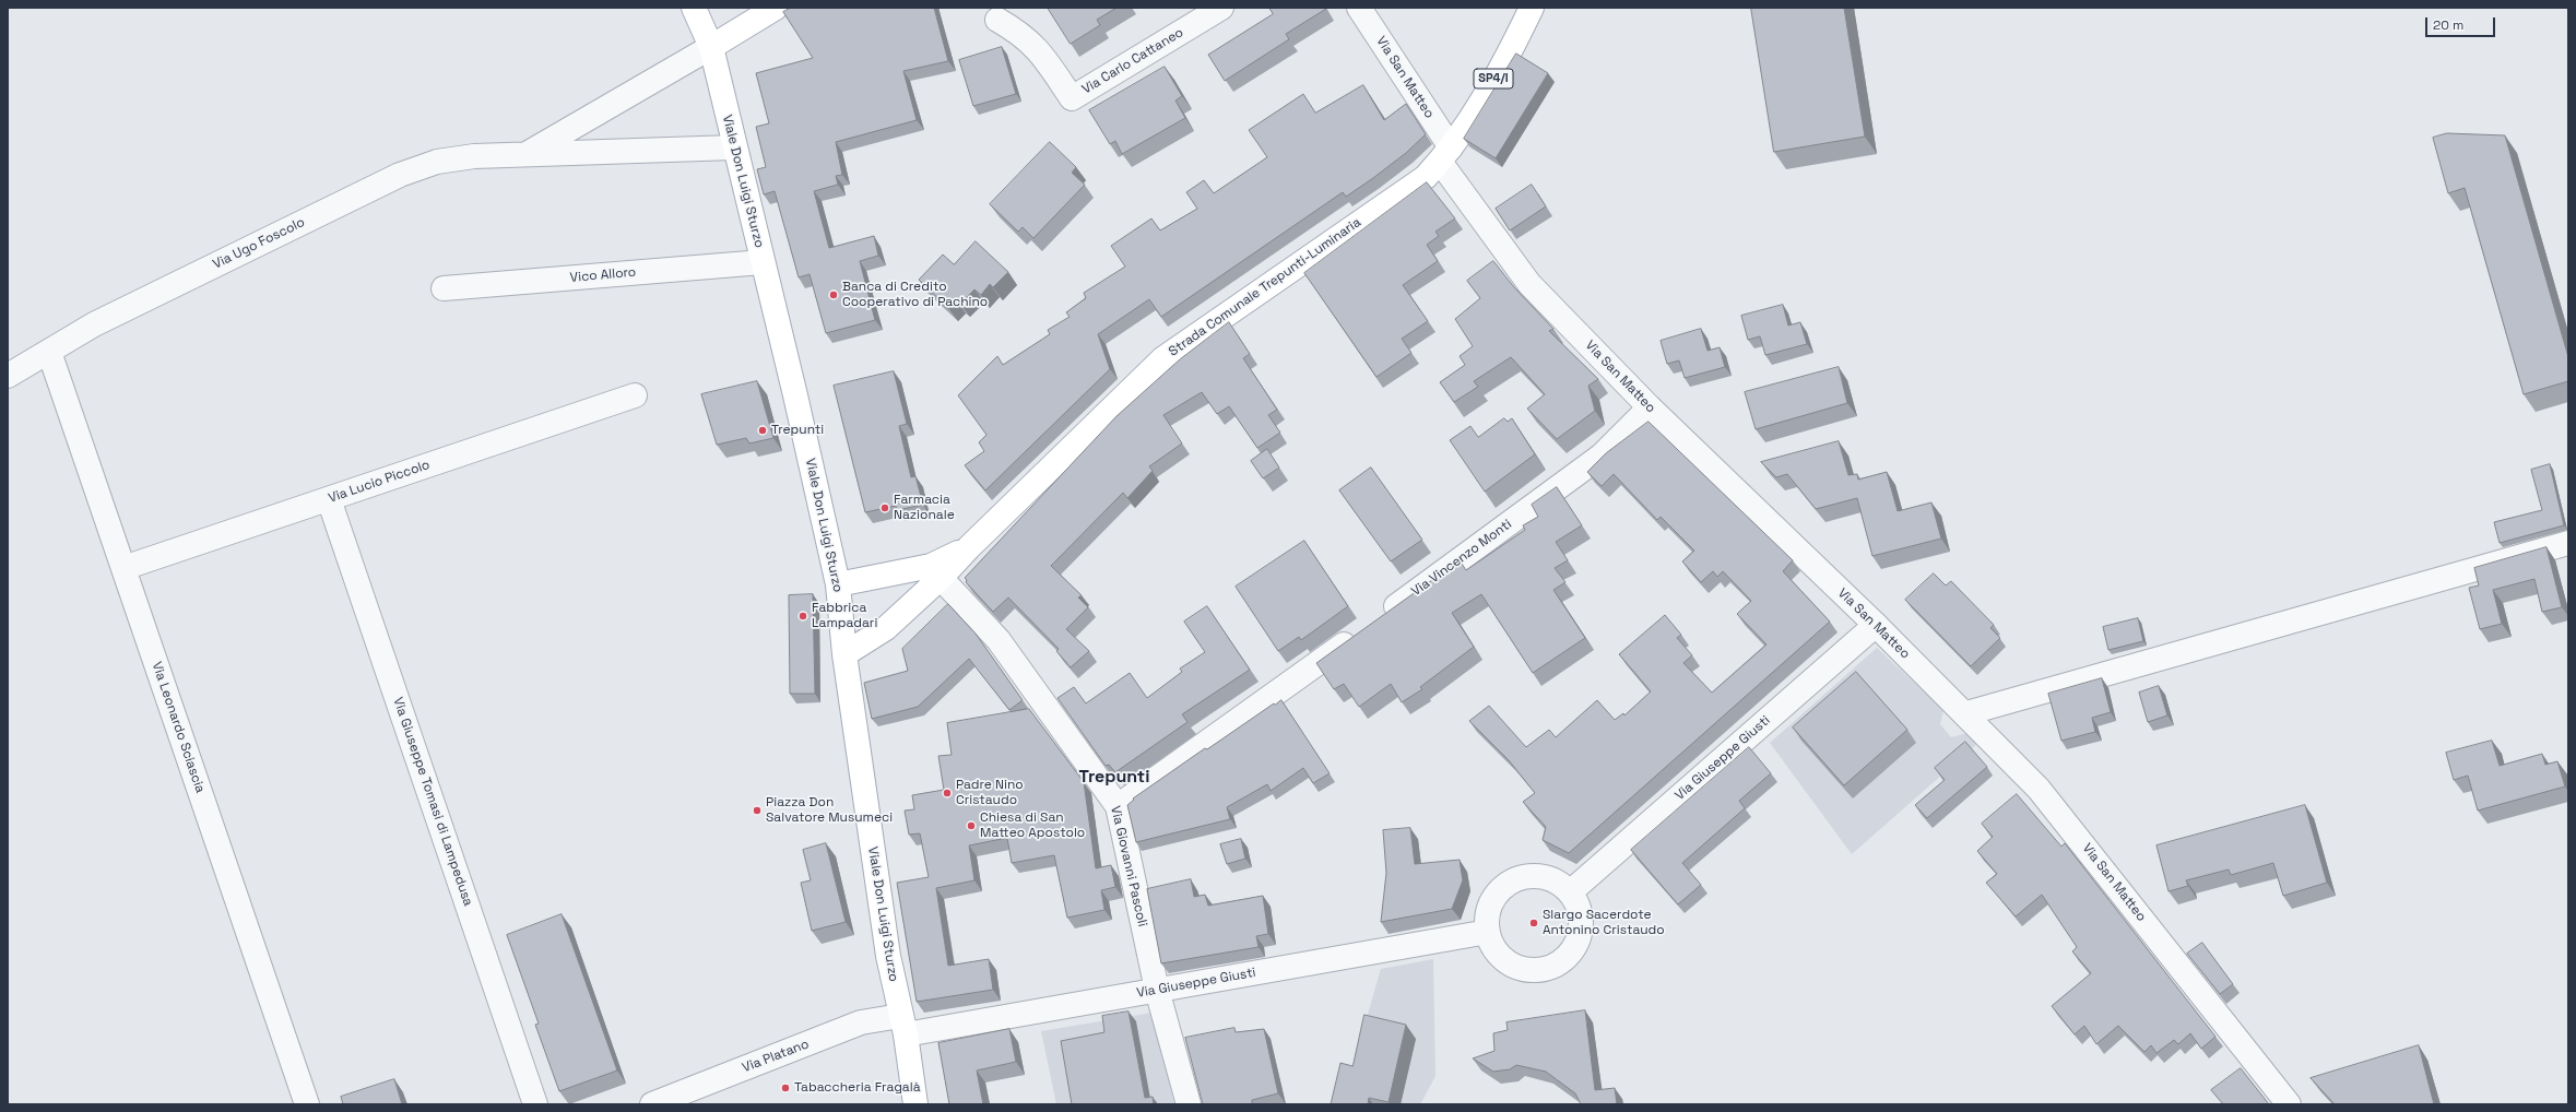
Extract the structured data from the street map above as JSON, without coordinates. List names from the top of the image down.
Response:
{
  "streets": {
    "main road": ["SP4/I", "Viale Don Luigi Sturzo", "Strada Comunale Trepunti-Luminaria"],
    "street": [
      "Via Carlo Cattaneo",
      "Via San Matteo",
      "Via Ugo Foscolo",
      "Vico Alloro",
      "Via Lucio Piccolo",
      "Via Vincenzo Monti",
      "Via Leonardo Sciascia",
      "Via Giuseppe Giusti",
      "Via Giuseppe Tomasi di Lampedusa",
      "Via Giovanni Pascoli",
      "Via Platano"
    ]
  },
  "crossings": [
    ["Via San Matteo", "Strada Comunale Trepunti-Luminaria"],
    ["Via San Matteo", "Via Vincenzo Monti"],
    ["Via San Matteo", "Via Giuseppe Giusti"],
    ["Viale Don Luigi Sturzo", "Via Ugo Foscolo"],
    ["Viale Don Luigi Sturzo", "Vico Alloro"],
    ["Viale Don Luigi Sturzo", "Strada Comunale Trepunti-Luminaria"],
    ["Viale Don Luigi Sturzo", "Via Giuseppe Giusti"],
    ["Viale Don Luigi Sturzo", "Via Platano"],
    ["Via Ugo Foscolo", "Via Leonardo Sciascia"],
    ["Strada Comunale Trepunti-Luminaria", "Via Giovanni Pascoli"],
    ["Via Lucio Piccolo", "Via Leonardo Sciascia"],
    ["Via Lucio Piccolo", "Via Giuseppe Tomasi di Lampedusa"],
    ["Via Vincenzo Monti", "Via Giovanni Pascoli"],
    ["Via Giuseppe Giusti", "Via Giovanni Pascoli"],
    ["Via Giuseppe Giusti", "Via Platano"]
  ],
  "districts": ["Trepunti"],
  "places": [
    "Banca di Credito Cooperativo di Pachino",
    "Trepunti",
    "Farmacia Nazionale",
    "Fabbrica Lampadari",
    "Padre Nino Cristaudo",
    "Piazza Don Salvatore Musumeci",
    "Chiesa di San Matteo Apostolo",
    "Slargo Sacerdote Antonino Cristaudo",
    "Tabaccheria Fragalà"
  ],
  "scale_bar": "20 m"
}
